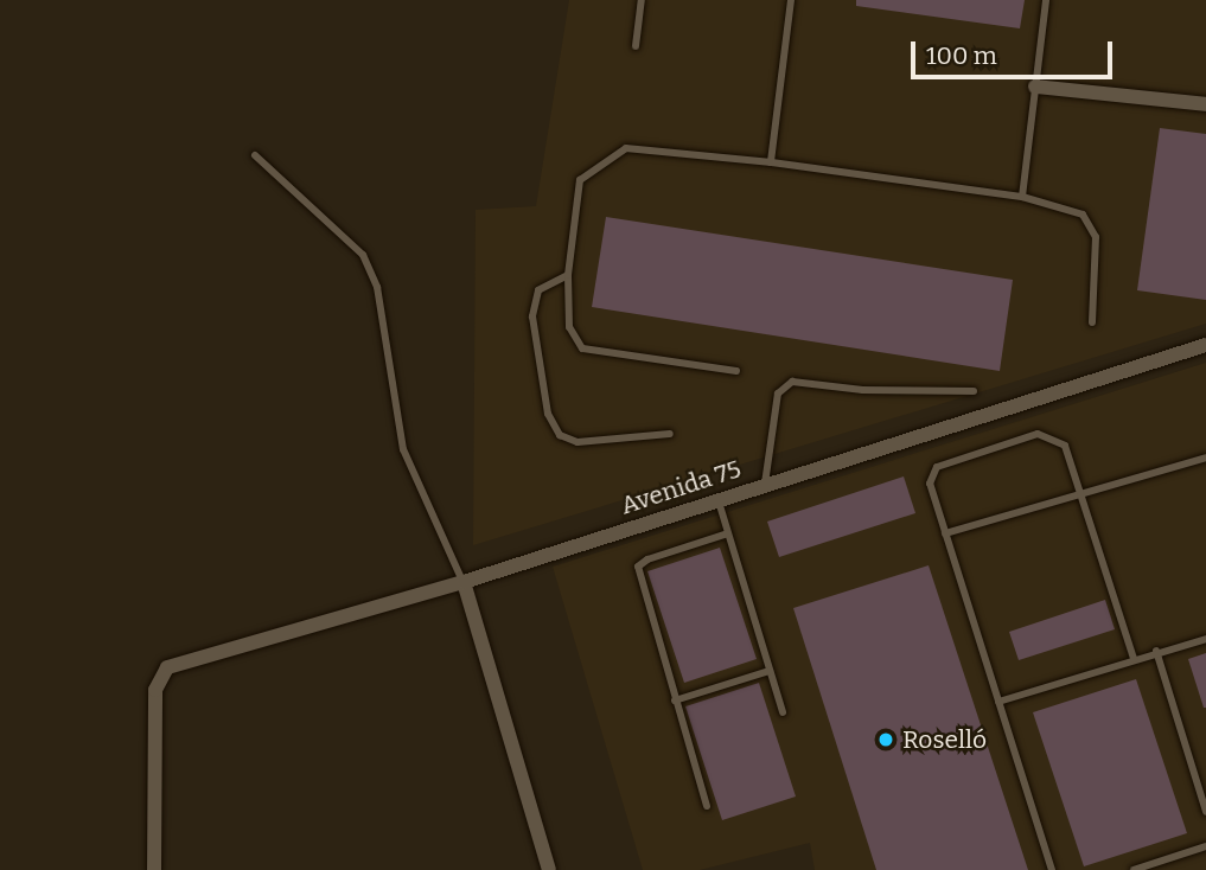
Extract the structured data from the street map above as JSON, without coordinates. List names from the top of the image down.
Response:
{
  "streets": {
    "street": ["Avenida 75"]
  },
  "places": ["Roselló"],
  "scale_bar": "100 m"
}
